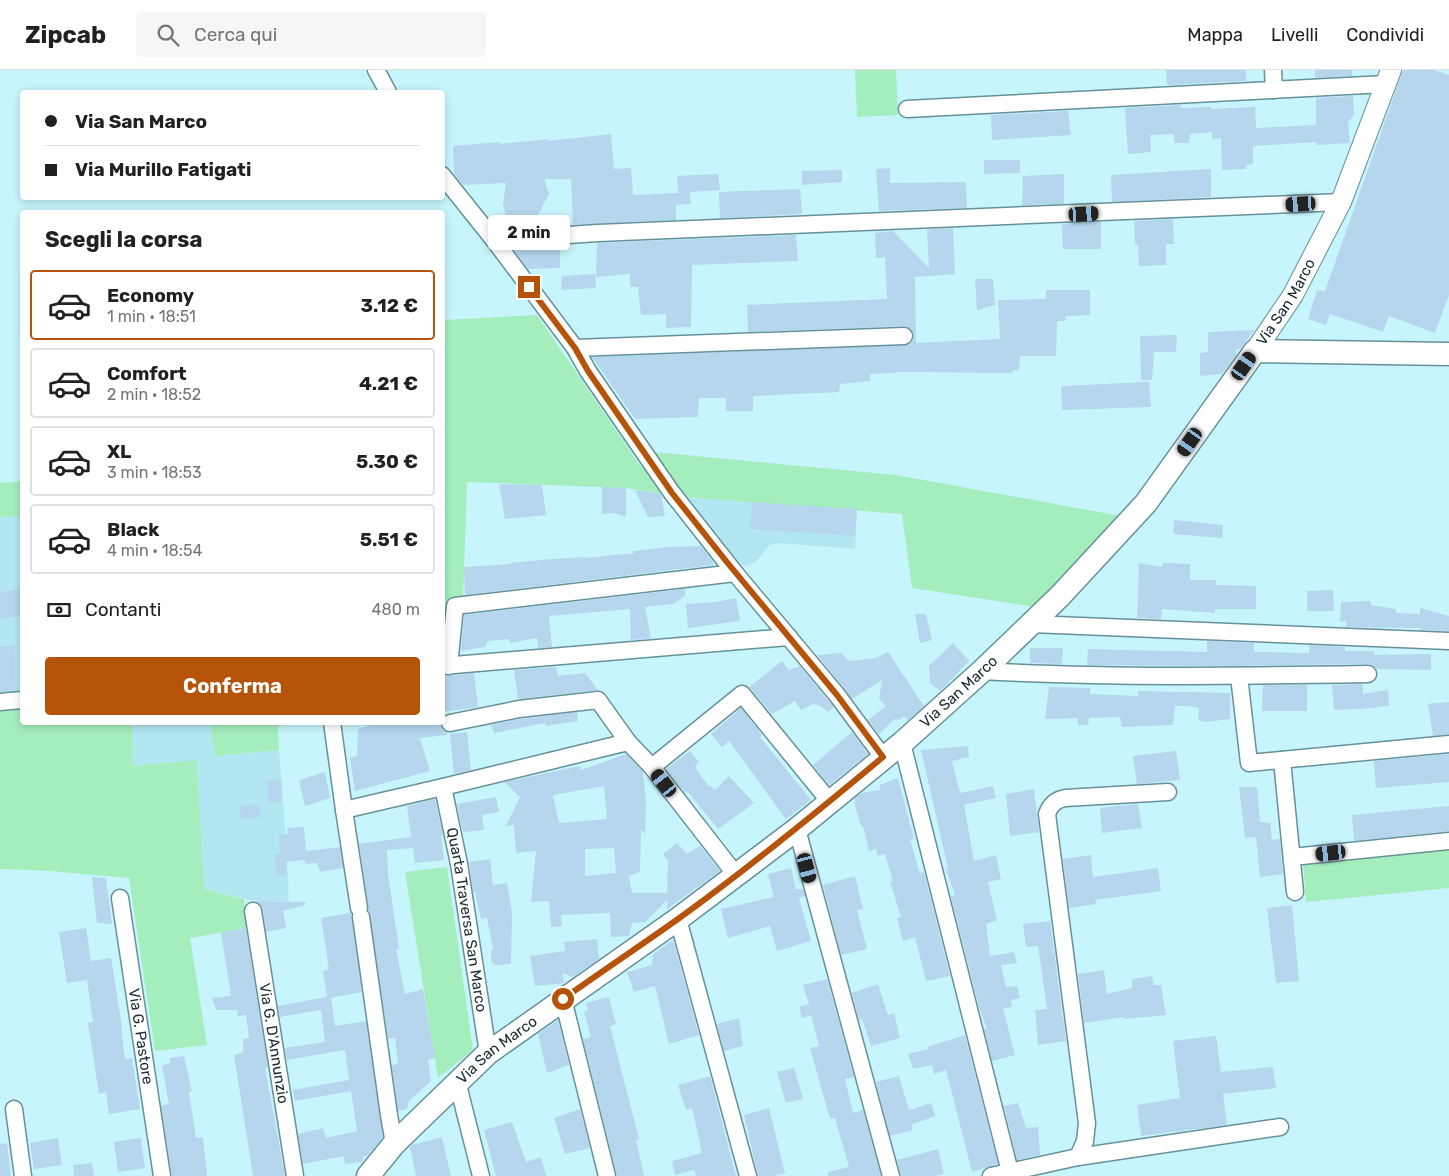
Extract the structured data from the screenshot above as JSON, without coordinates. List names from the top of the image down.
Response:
{
  "streets": {
    "main road": ["Via San Marco"],
    "street": ["Quarta Traversa San Marco", "Via G. Pastore", "Via G. D'Annunzio"]
  },
  "crossings": [
    ["Via San Marco", "Quarta Traversa San Marco"]
  ],
  "page": {
    "header": "Zipcab",
    "search": "Cerca qui",
    "nav": ["Mappa", "Livelli", "Condividi"],
    "banner": ["Via San Marco", "Via Murillo Fatigati"],
    "heading": "Scegli la corsa",
    "bubble": "2 min",
    "list": [
      {
        "name": "Economy",
        "note": "1 min · 18:51",
        "value": "3.12 €"
      },
      {
        "name": "Comfort",
        "note": "2 min · 18:52",
        "value": "4.21 €"
      },
      {
        "name": "XL",
        "note": "3 min · 18:53",
        "value": "5.30 €"
      },
      {
        "name": "Black",
        "note": "4 min · 18:54",
        "value": "5.51 €"
      }
    ],
    "pay": ["Contanti", "480 m"],
    "buttons": "Conferma"
  }
}
